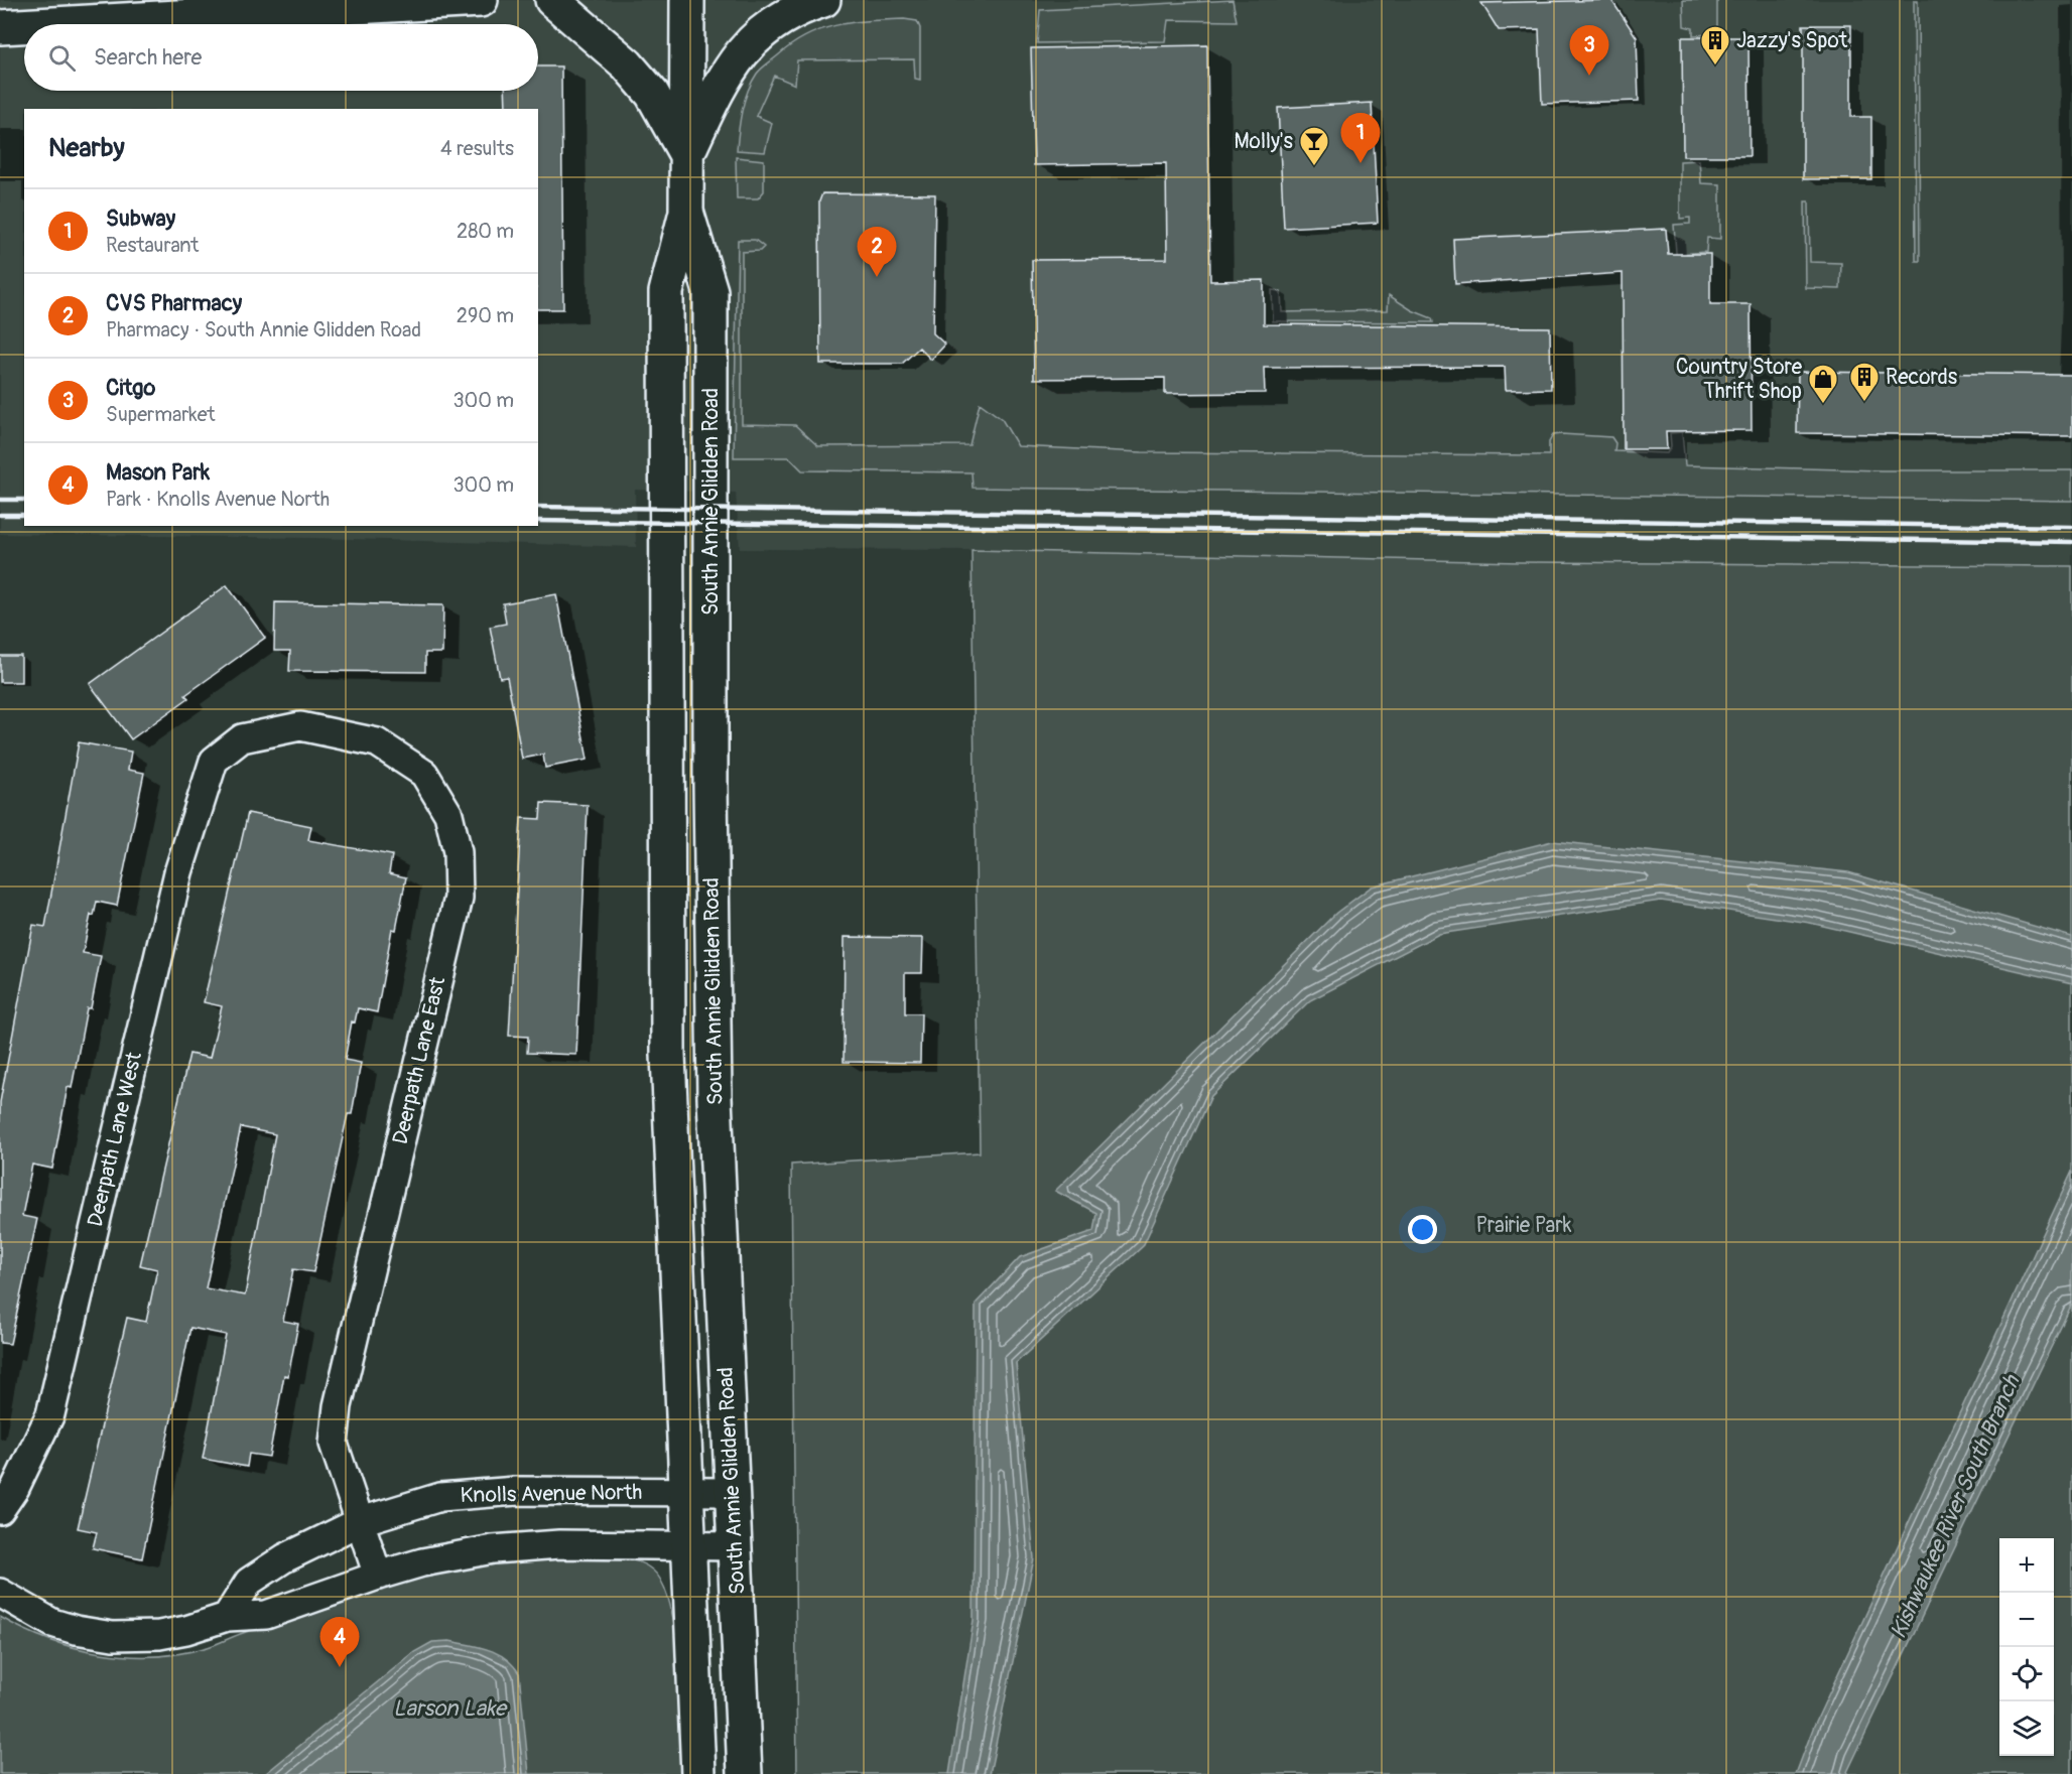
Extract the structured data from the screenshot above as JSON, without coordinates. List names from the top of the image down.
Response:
{
  "streets": {
    "main road": ["South Annie Glidden Road"],
    "street": ["Deerpath Lane East", "Deerpath Lane West", "Knolls Avenue North"]
  },
  "crossings": [
    ["South Annie Glidden Road", "Knolls Avenue North"],
    ["Deerpath Lane East", "Deerpath Lane West"],
    ["Deerpath Lane East", "Knolls Avenue North"]
  ],
  "water": ["Kishwaukee River South Branch", "Larson Lake"],
  "parks": ["Prairie Park"],
  "places": {
    "building": ["Jazzy's Spot", "Records"],
    "bar": ["Molly's"],
    "shop": ["Country Store Thrift Shop"]
  },
  "page": {
    "search": "Search here",
    "pins": [
      "3",
      "1",
      "2",
      "4"
    ],
    "heading": ["Nearby", "4 results"],
    "list": [
      {
        "mark": "1",
        "name": "Subway",
        "note": "Restaurant",
        "value": "280 m"
      },
      {
        "mark": "2",
        "name": "CVS Pharmacy",
        "note": "Pharmacy · South Annie Glidden Road",
        "value": "290 m"
      },
      {
        "mark": "3",
        "name": "Citgo",
        "note": "Supermarket",
        "value": "300 m"
      },
      {
        "mark": "4",
        "name": "Mason Park",
        "note": "Park · Knolls Avenue North",
        "value": "300 m"
      }
    ],
    "map_buttons": ["+", "−"]
  }
}
